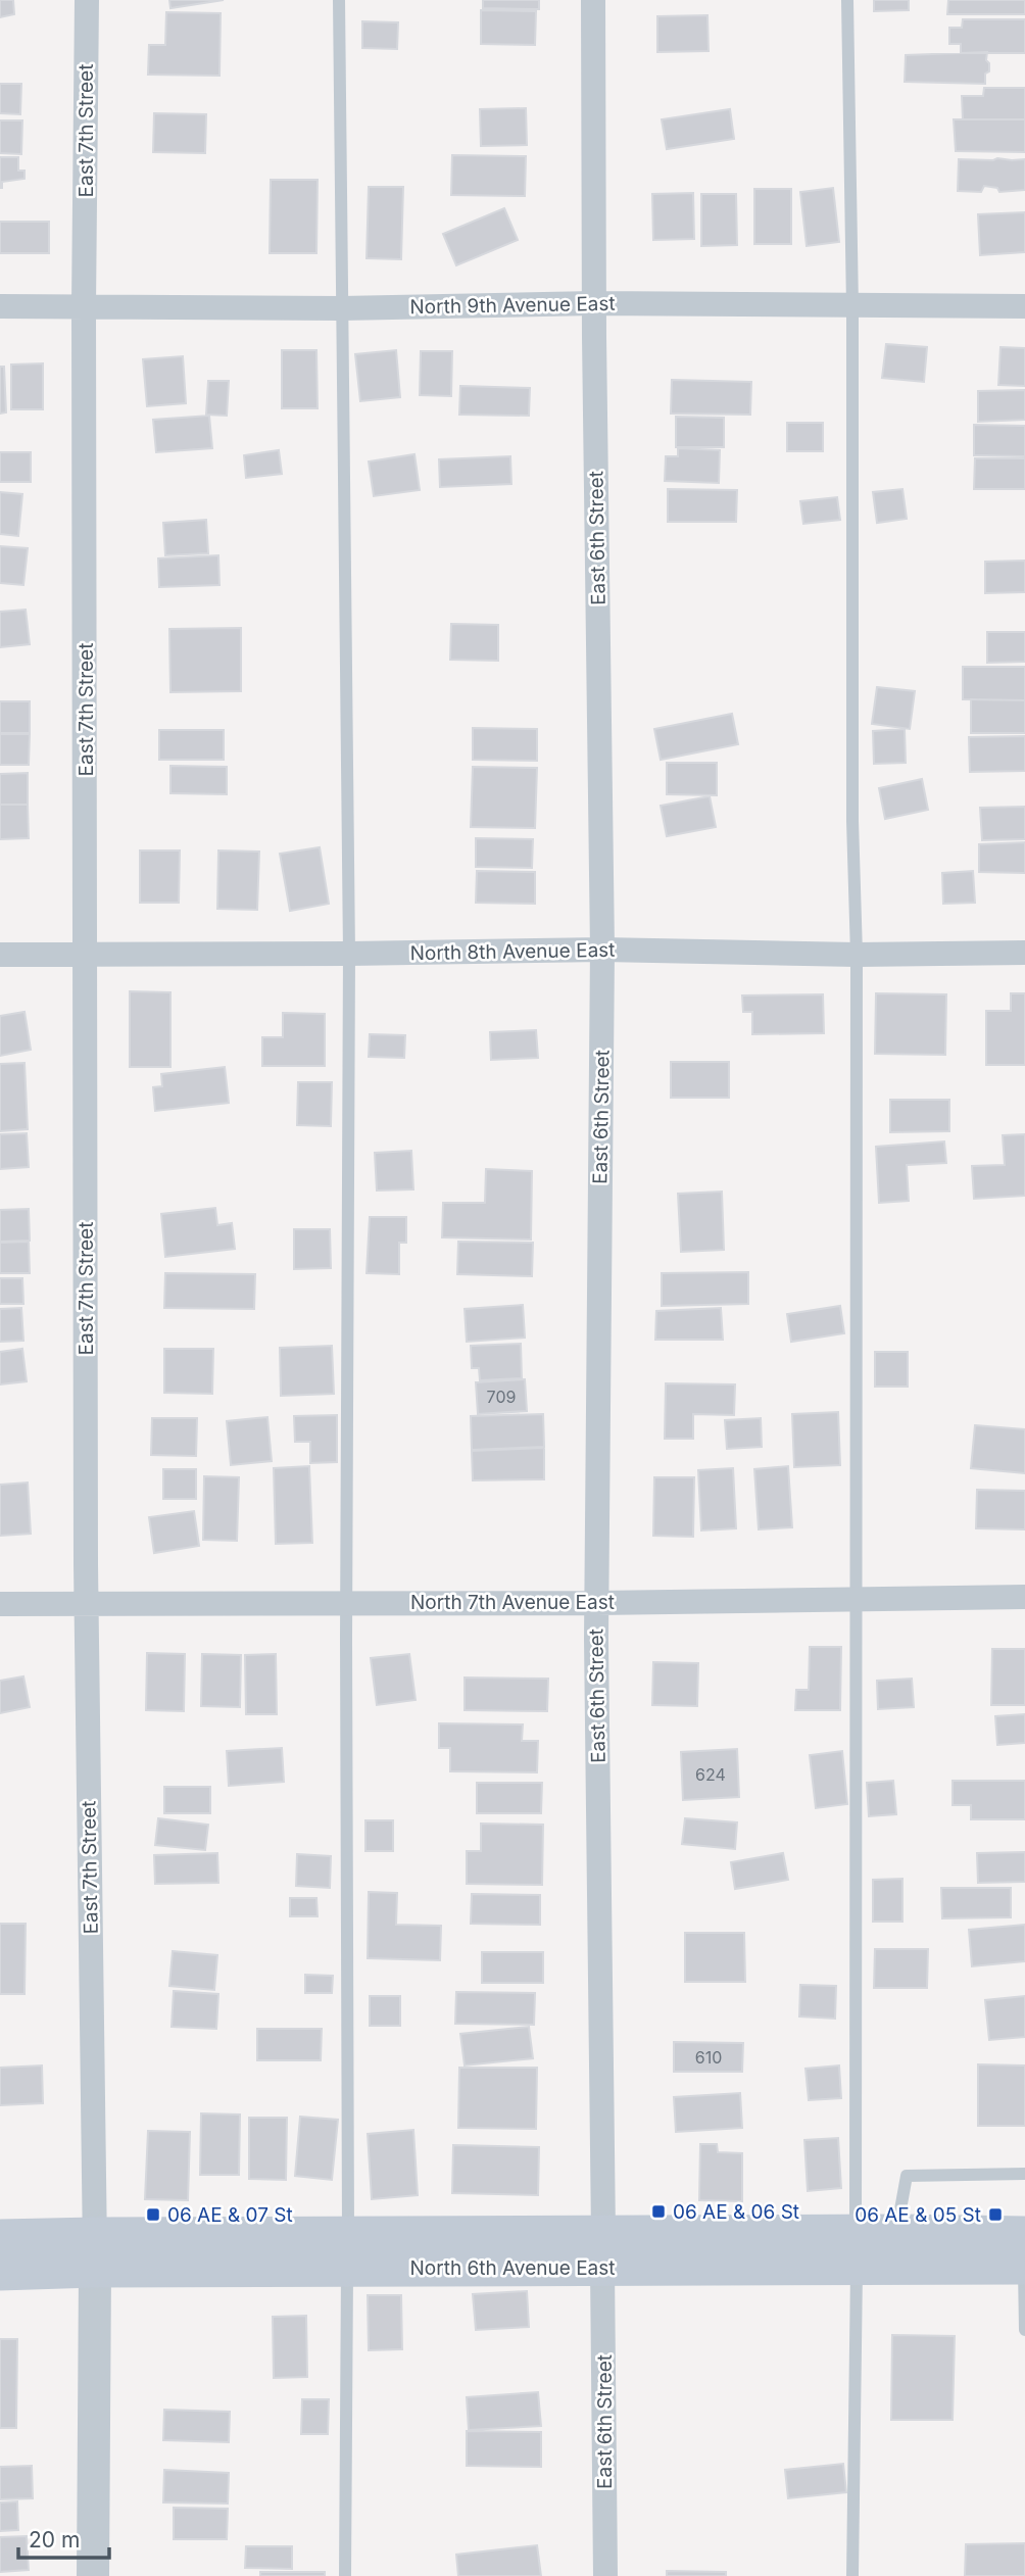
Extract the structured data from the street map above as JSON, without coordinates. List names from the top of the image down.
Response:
{
  "streets": {
    "main road": ["North 6th Avenue East"],
    "street": [
      "East 7th Street",
      "North 9th Avenue East",
      "East 6th Street",
      "North 8th Avenue East",
      "North 7th Avenue East"
    ]
  },
  "crossings": [
    ["East 7th Street", "North 9th Avenue East"],
    ["East 7th Street", "North 8th Avenue East"],
    ["East 7th Street", "North 7th Avenue East"],
    ["East 7th Street", "North 6th Avenue East"],
    ["North 9th Avenue East", "East 6th Street"],
    ["East 6th Street", "North 8th Avenue East"],
    ["East 6th Street", "North 7th Avenue East"],
    ["East 6th Street", "North 6th Avenue East"]
  ],
  "places": {
    "transit": ["06 AE & 06 St", "06 AE & 07 St", "06 AE & 05 St"]
  },
  "house_numbers": ["709", "624", "610"],
  "scale_bar": "20 m"
}
